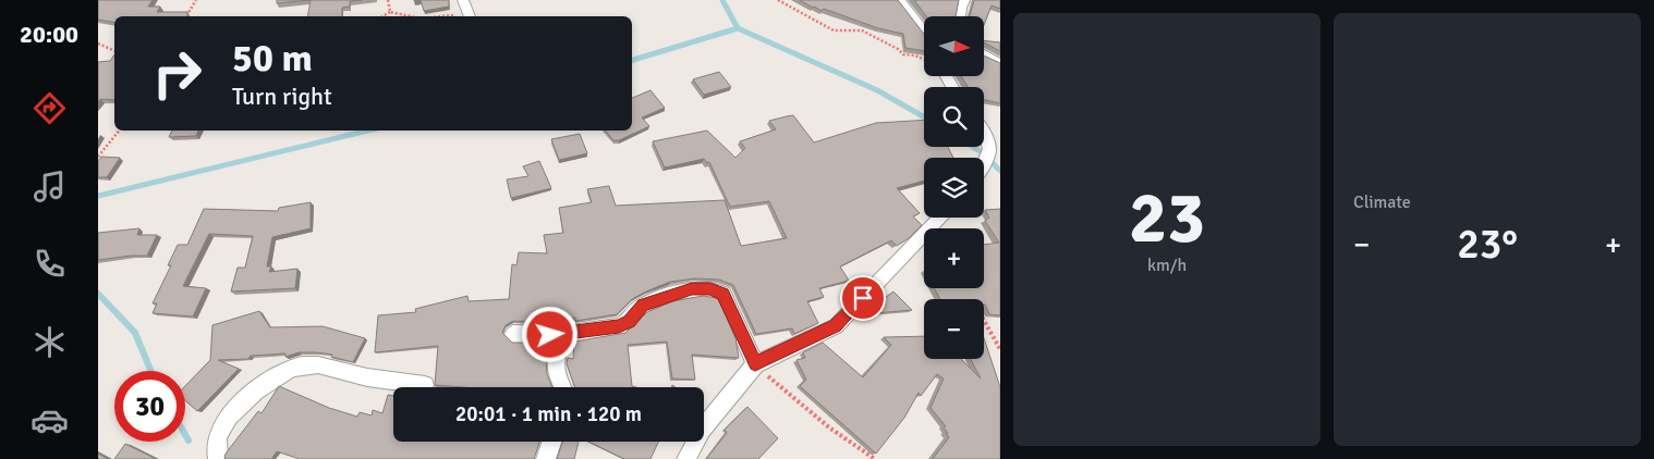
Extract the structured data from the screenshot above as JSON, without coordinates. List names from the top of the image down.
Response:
{
  "north": "right",
  "page": {
    "tabs": "20:00",
    "tile": [
      ["23", "km/h"],
      "Climate"
    ],
    "map_buttons": ["+", "−"],
    "turn": ["50 m", "Turn right"],
    "heat": ["−", "23°", "+"],
    "limit": "30",
    "trip": "20:01 · 1 min · 120 m"
  }
}
